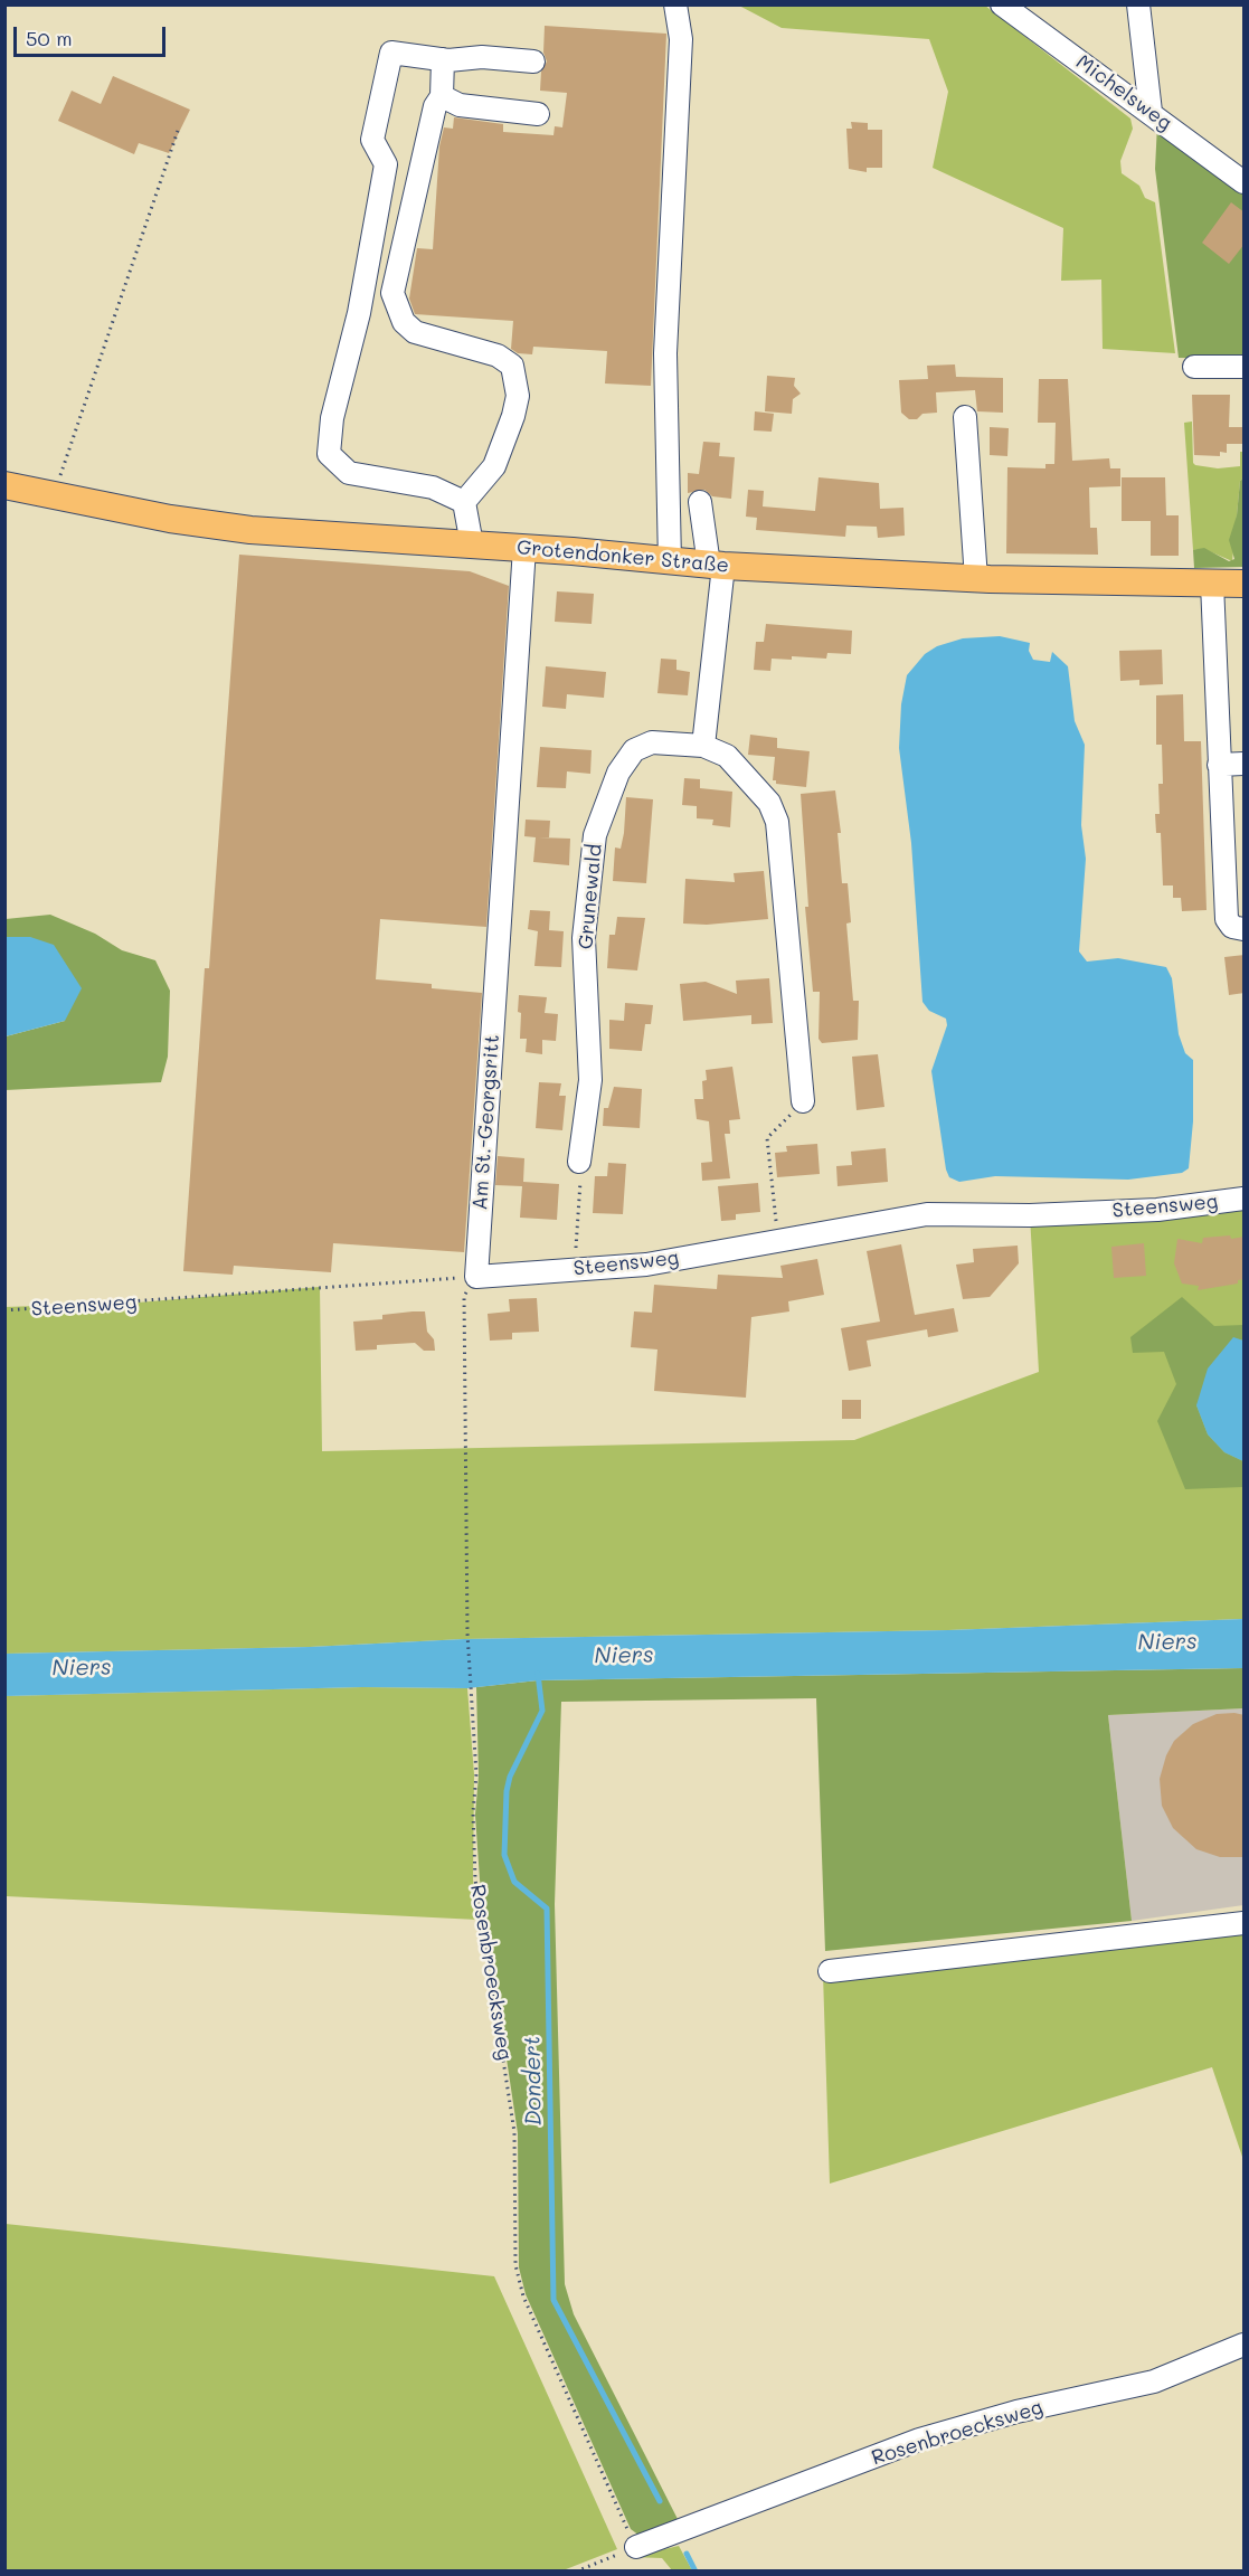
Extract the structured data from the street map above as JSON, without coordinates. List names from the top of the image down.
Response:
{
  "streets": {
    "main road": ["Grotendonker Straße"],
    "street": [
      "Michelsweg",
      "Grunewald",
      "Am St.-Georgsritt",
      "Steensweg",
      "Rosenbroecksweg"
    ]
  },
  "crossings": [
    ["Grotendonker Straße", "Am St.-Georgsritt"],
    ["Am St.-Georgsritt", "Steensweg"],
    ["Am St.-Georgsritt", "Rosenbroecksweg"],
    ["Steensweg", "Rosenbroecksweg"]
  ],
  "water": ["Niers", "Dondert"],
  "scale_bar": "50 m"
}
